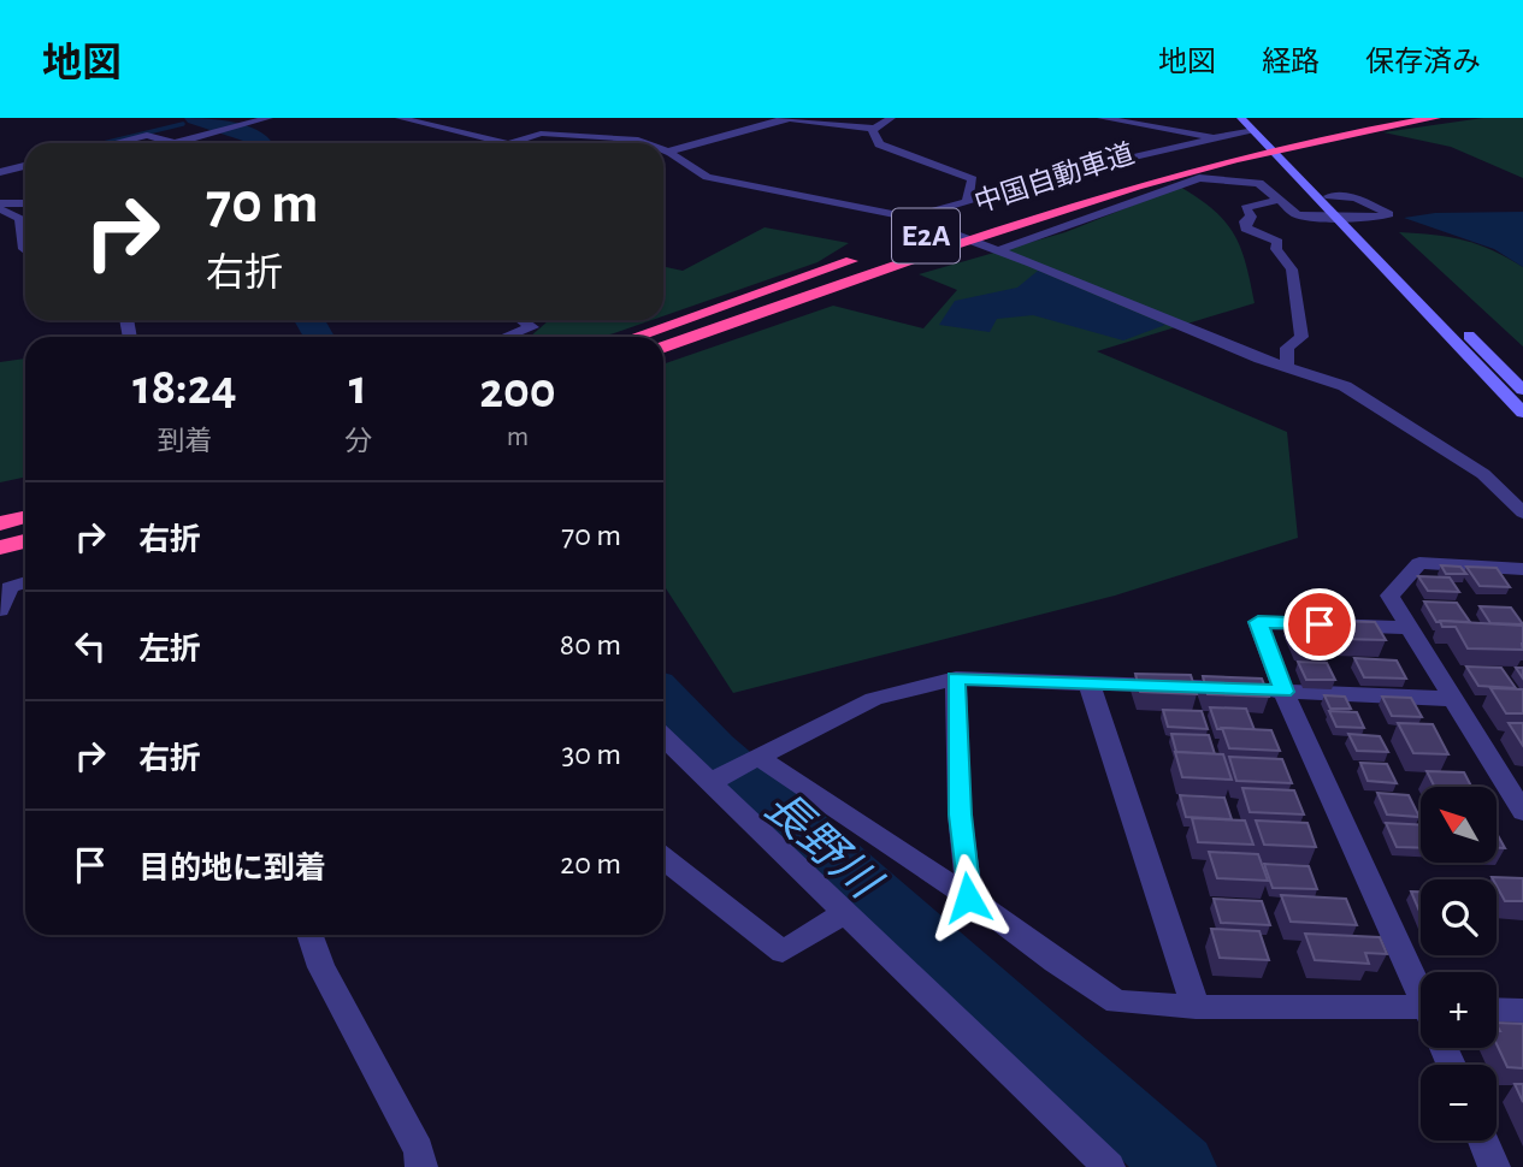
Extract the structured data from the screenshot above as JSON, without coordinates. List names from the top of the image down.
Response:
{
  "streets": {
    "highway": ["中国自動車道", "E2A"]
  },
  "water": ["長野川"],
  "north": "top left",
  "page": {
    "header": "地図",
    "nav": ["地図", "経路", "保存済み"],
    "turn": ["70 m", "右折"],
    "eta": [
      "18:24",
      "到着",
      "1",
      "分",
      "200",
      "m"
    ],
    "list": [
      {
        "name": "右折",
        "value": "70 m"
      },
      {
        "name": "左折",
        "value": "80 m"
      },
      {
        "name": "右折",
        "value": "30 m"
      },
      {
        "name": "目的地に到着",
        "value": "20 m"
      }
    ],
    "map_buttons": ["+", "−"]
  }
}
